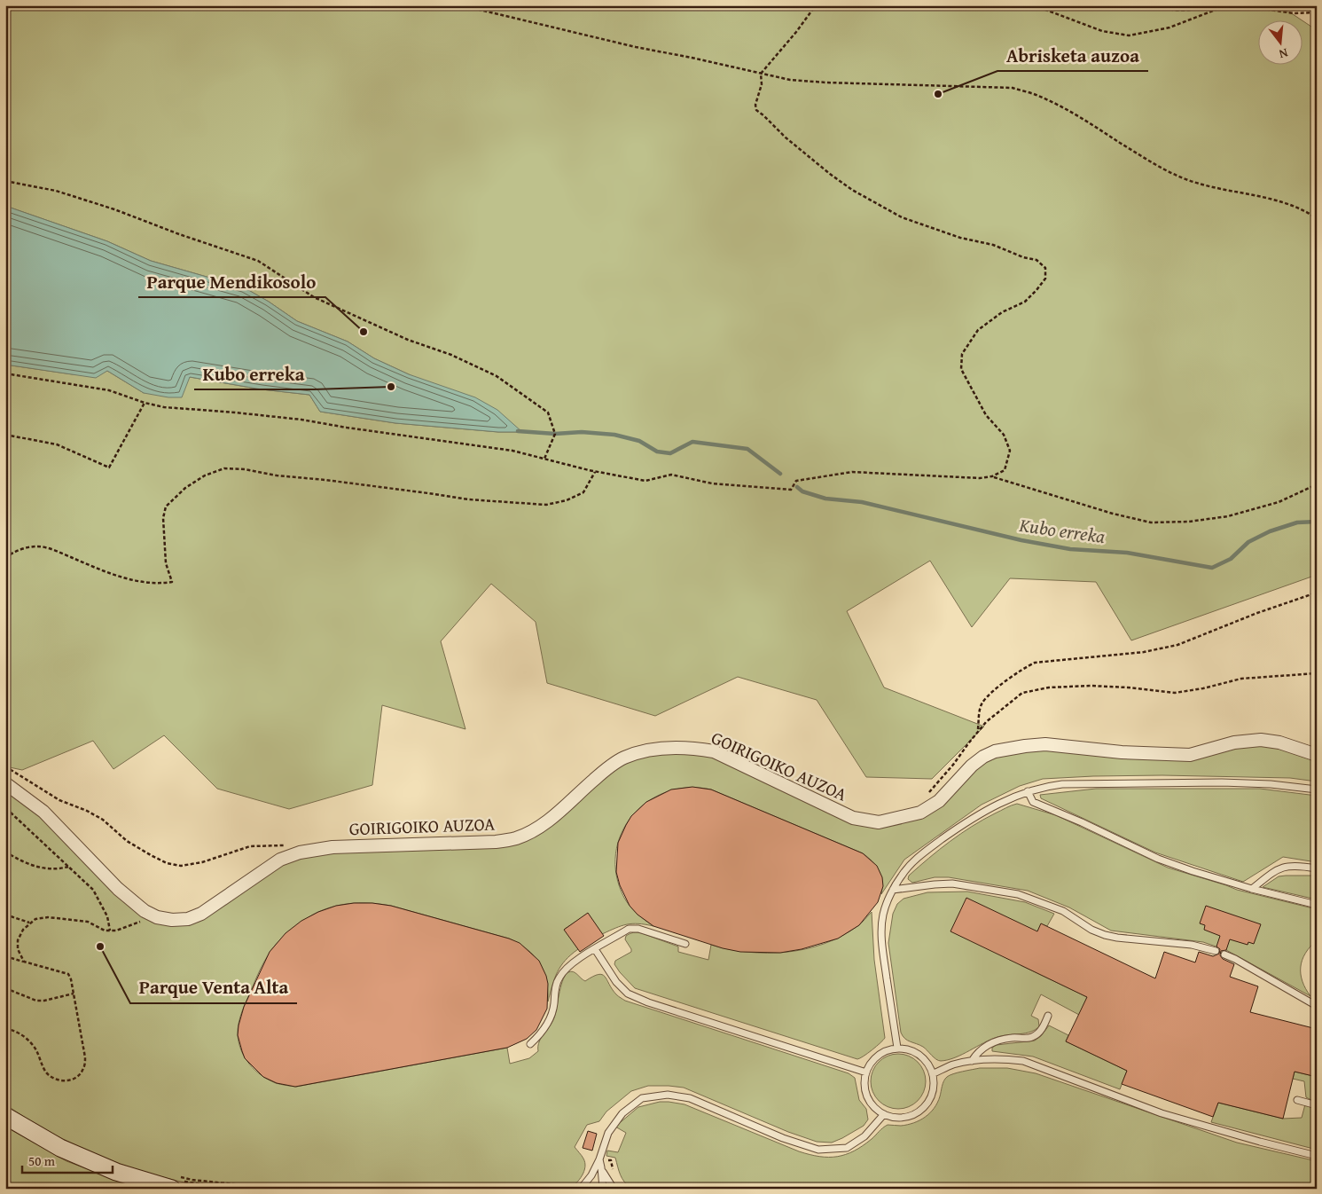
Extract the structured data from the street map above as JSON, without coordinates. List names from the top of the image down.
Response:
{
  "streets": {
    "street": ["GOIRIGOIKO AUZOA"]
  },
  "water": ["Kubo erreka"],
  "places": [
    "Abrisketa auzoa",
    "Parque Mendikosolo",
    "Kubo erreka",
    "Parque Venta Alta"
  ],
  "scale_bar": "50 m",
  "north": "bottom"
}
